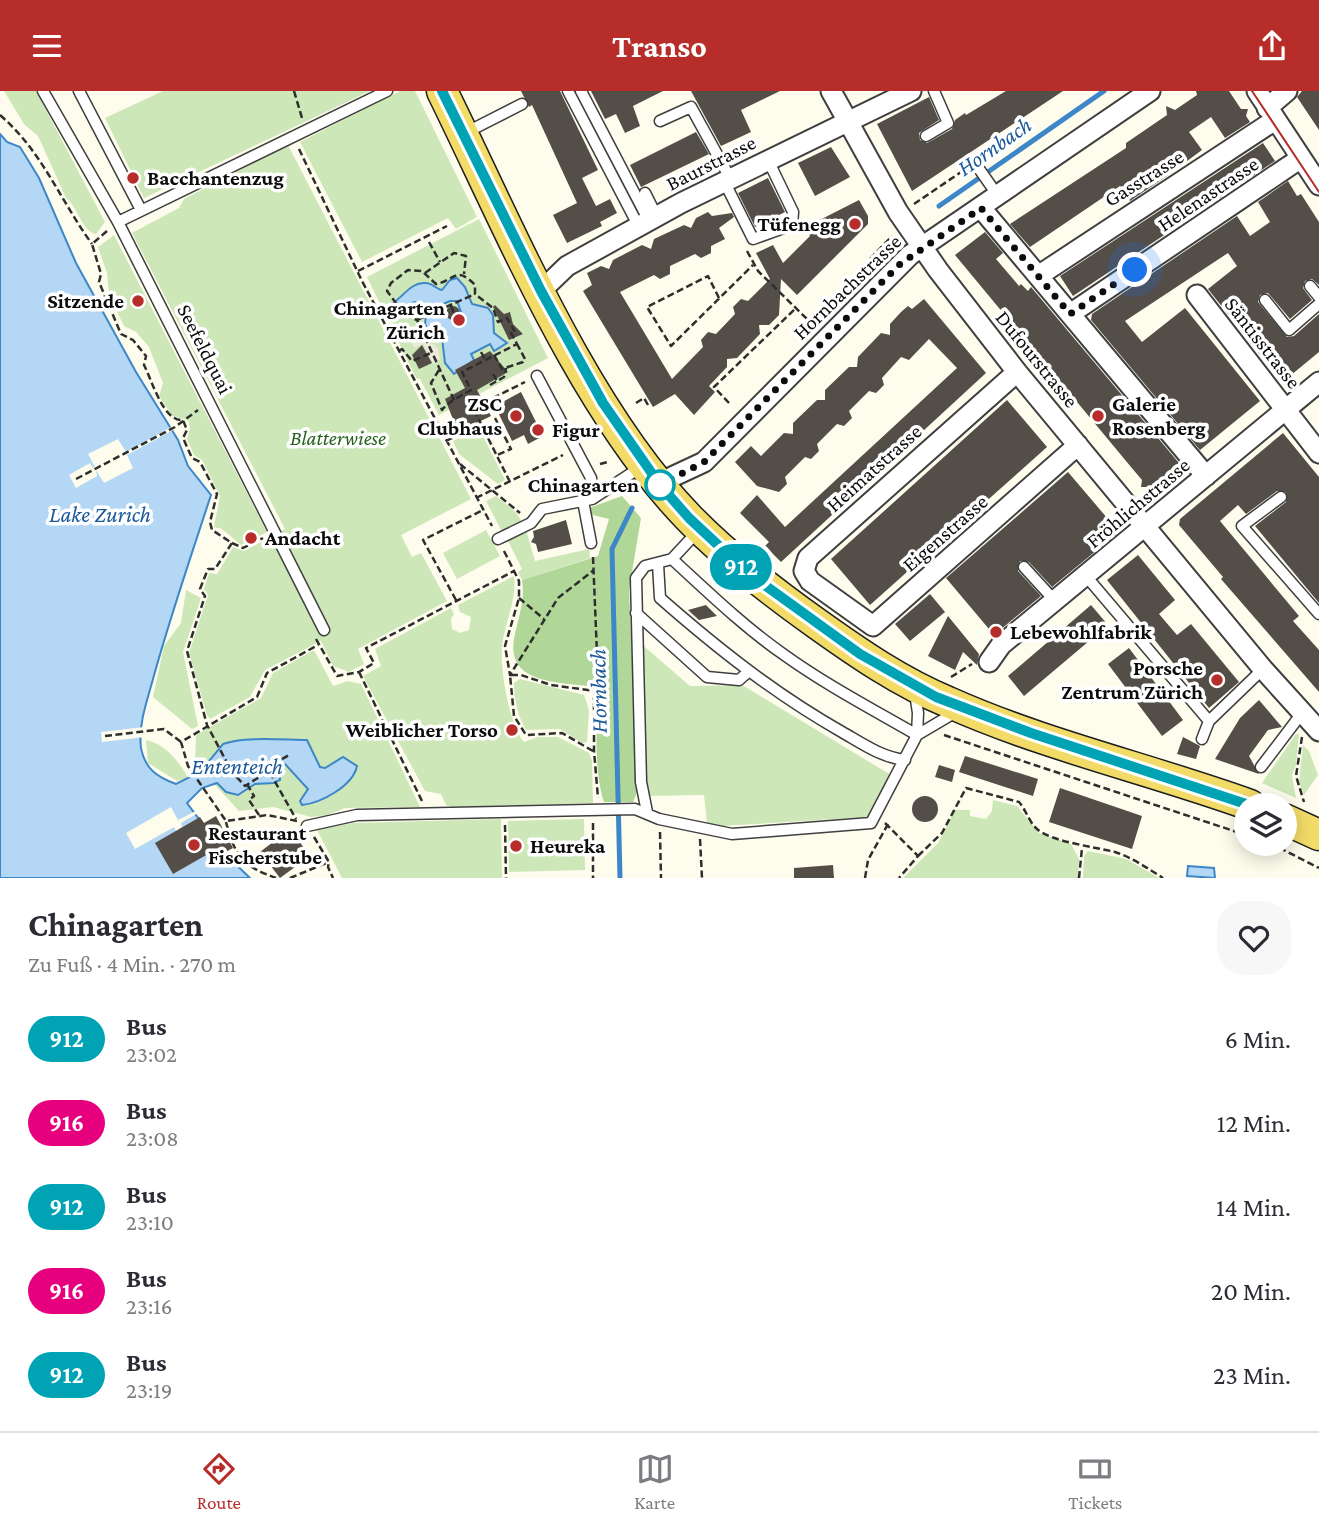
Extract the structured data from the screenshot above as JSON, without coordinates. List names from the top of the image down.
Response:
{
  "streets": {
    "street": [
      "Baurstrasse",
      "Gasstrasse",
      "Helenastrasse",
      "Hornbachstrasse",
      "Säntisstrasse",
      "Dufourstrasse",
      "Heimatstrasse",
      "Fröhlichstrasse",
      "Eigenstrasse"
    ],
    "lane": ["Seefeldquai"]
  },
  "crossings": [
    ["Baurstrasse", "Dufourstrasse"],
    ["Hornbachstrasse", "Dufourstrasse"],
    ["Säntisstrasse", "Fröhlichstrasse"],
    ["Dufourstrasse", "Heimatstrasse"],
    ["Dufourstrasse", "Fröhlichstrasse"],
    ["Dufourstrasse", "Eigenstrasse"],
    ["Heimatstrasse", "Eigenstrasse"]
  ],
  "water": ["Hornbach", "Lake Zurich", "Ententeich"],
  "parks": ["Blatterwiese"],
  "places": [
    "Bacchantenzug",
    "Tüfenegg",
    "Sitzende",
    "Chinagarten Zürich",
    "ZSC Clubhaus",
    "Galerie Rosenberg",
    "Figur",
    "Chinagarten",
    "Andacht",
    "Lebewohlfabrik",
    "Porsche Zentrum Zürich",
    "Weiblicher Torso",
    "Restaurant Fischerstube",
    "Heureka"
  ],
  "lines": ["bus line 912"],
  "page": {
    "header": "Transo",
    "on_map": "912",
    "heading": ["Chinagarten", "Zu Fuß · 4 Min. · 270 m"],
    "list": [
      {
        "mark": "912",
        "name": "Bus",
        "note": "23:02",
        "value": "6 Min."
      },
      {
        "mark": "916",
        "name": "Bus",
        "note": "23:08",
        "value": "12 Min."
      },
      {
        "mark": "912",
        "name": "Bus",
        "note": "23:10",
        "value": "14 Min."
      },
      {
        "mark": "916",
        "name": "Bus",
        "note": "23:16",
        "value": "20 Min."
      },
      {
        "mark": "912",
        "name": "Bus",
        "note": "23:19",
        "value": "23 Min."
      }
    ],
    "tabs": ["Route", "Karte", "Tickets"]
  }
}
